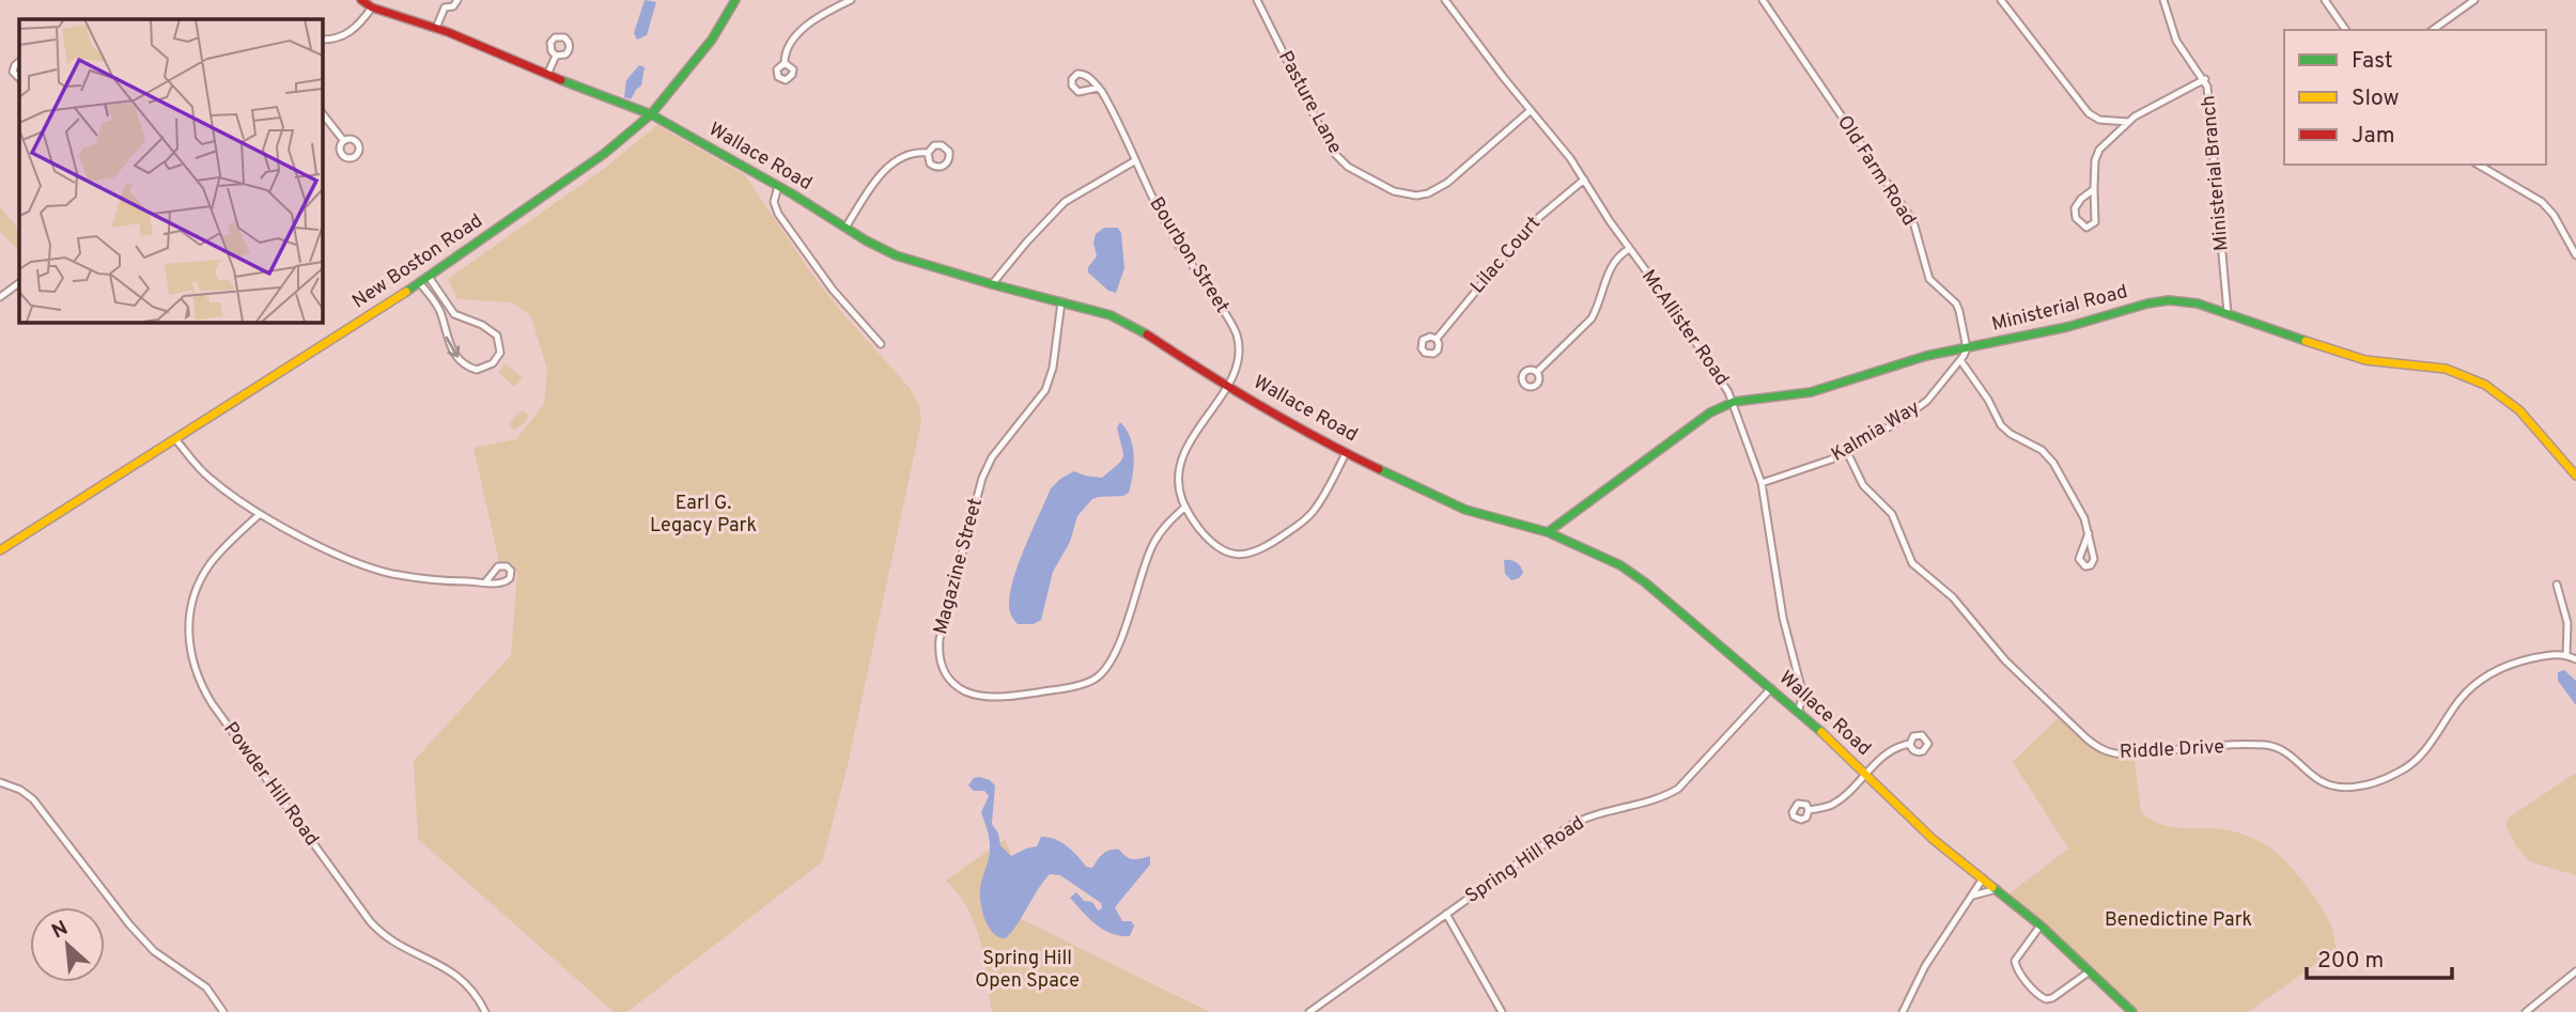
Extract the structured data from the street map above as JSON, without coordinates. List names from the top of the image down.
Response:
{
  "streets": {
    "street": [
      "Pasture Lane",
      "Wallace Road",
      "Old Farm Road",
      "Ministerial Branch",
      "Bourbon Street",
      "Lilac Court",
      "New Boston Road",
      "Ministerial Road",
      "McAllister Road",
      "Kalmia Way",
      "Magazine Street",
      "Riddle Drive",
      "Powder Hill Road",
      "Spring Hill Road"
    ]
  },
  "crossings": [
    ["Pasture Lane", "McAllister Road"],
    ["Wallace Road", "Bourbon Street"],
    ["Wallace Road", "New Boston Road"],
    ["Wallace Road", "Ministerial Road"],
    ["Wallace Road", "McAllister Road"],
    ["Wallace Road", "Magazine Street"],
    ["Wallace Road", "Spring Hill Road"],
    ["Old Farm Road", "Ministerial Road"],
    ["Old Farm Road", "Kalmia Way"],
    ["Ministerial Branch", "Ministerial Road"],
    ["Bourbon Street", "Magazine Street"],
    ["Lilac Court", "McAllister Road"],
    ["Ministerial Road", "McAllister Road"],
    ["Ministerial Road", "Kalmia Way"],
    ["McAllister Road", "Kalmia Way"],
    ["Kalmia Way", "Riddle Drive"]
  ],
  "parks": ["Earl G. Legacy Park", "Benedictine Park", "Spring Hill Open Space"],
  "legend": ["Fast", "Slow", "Jam"],
  "scale_bar": "200 m",
  "north": "top left"
}
